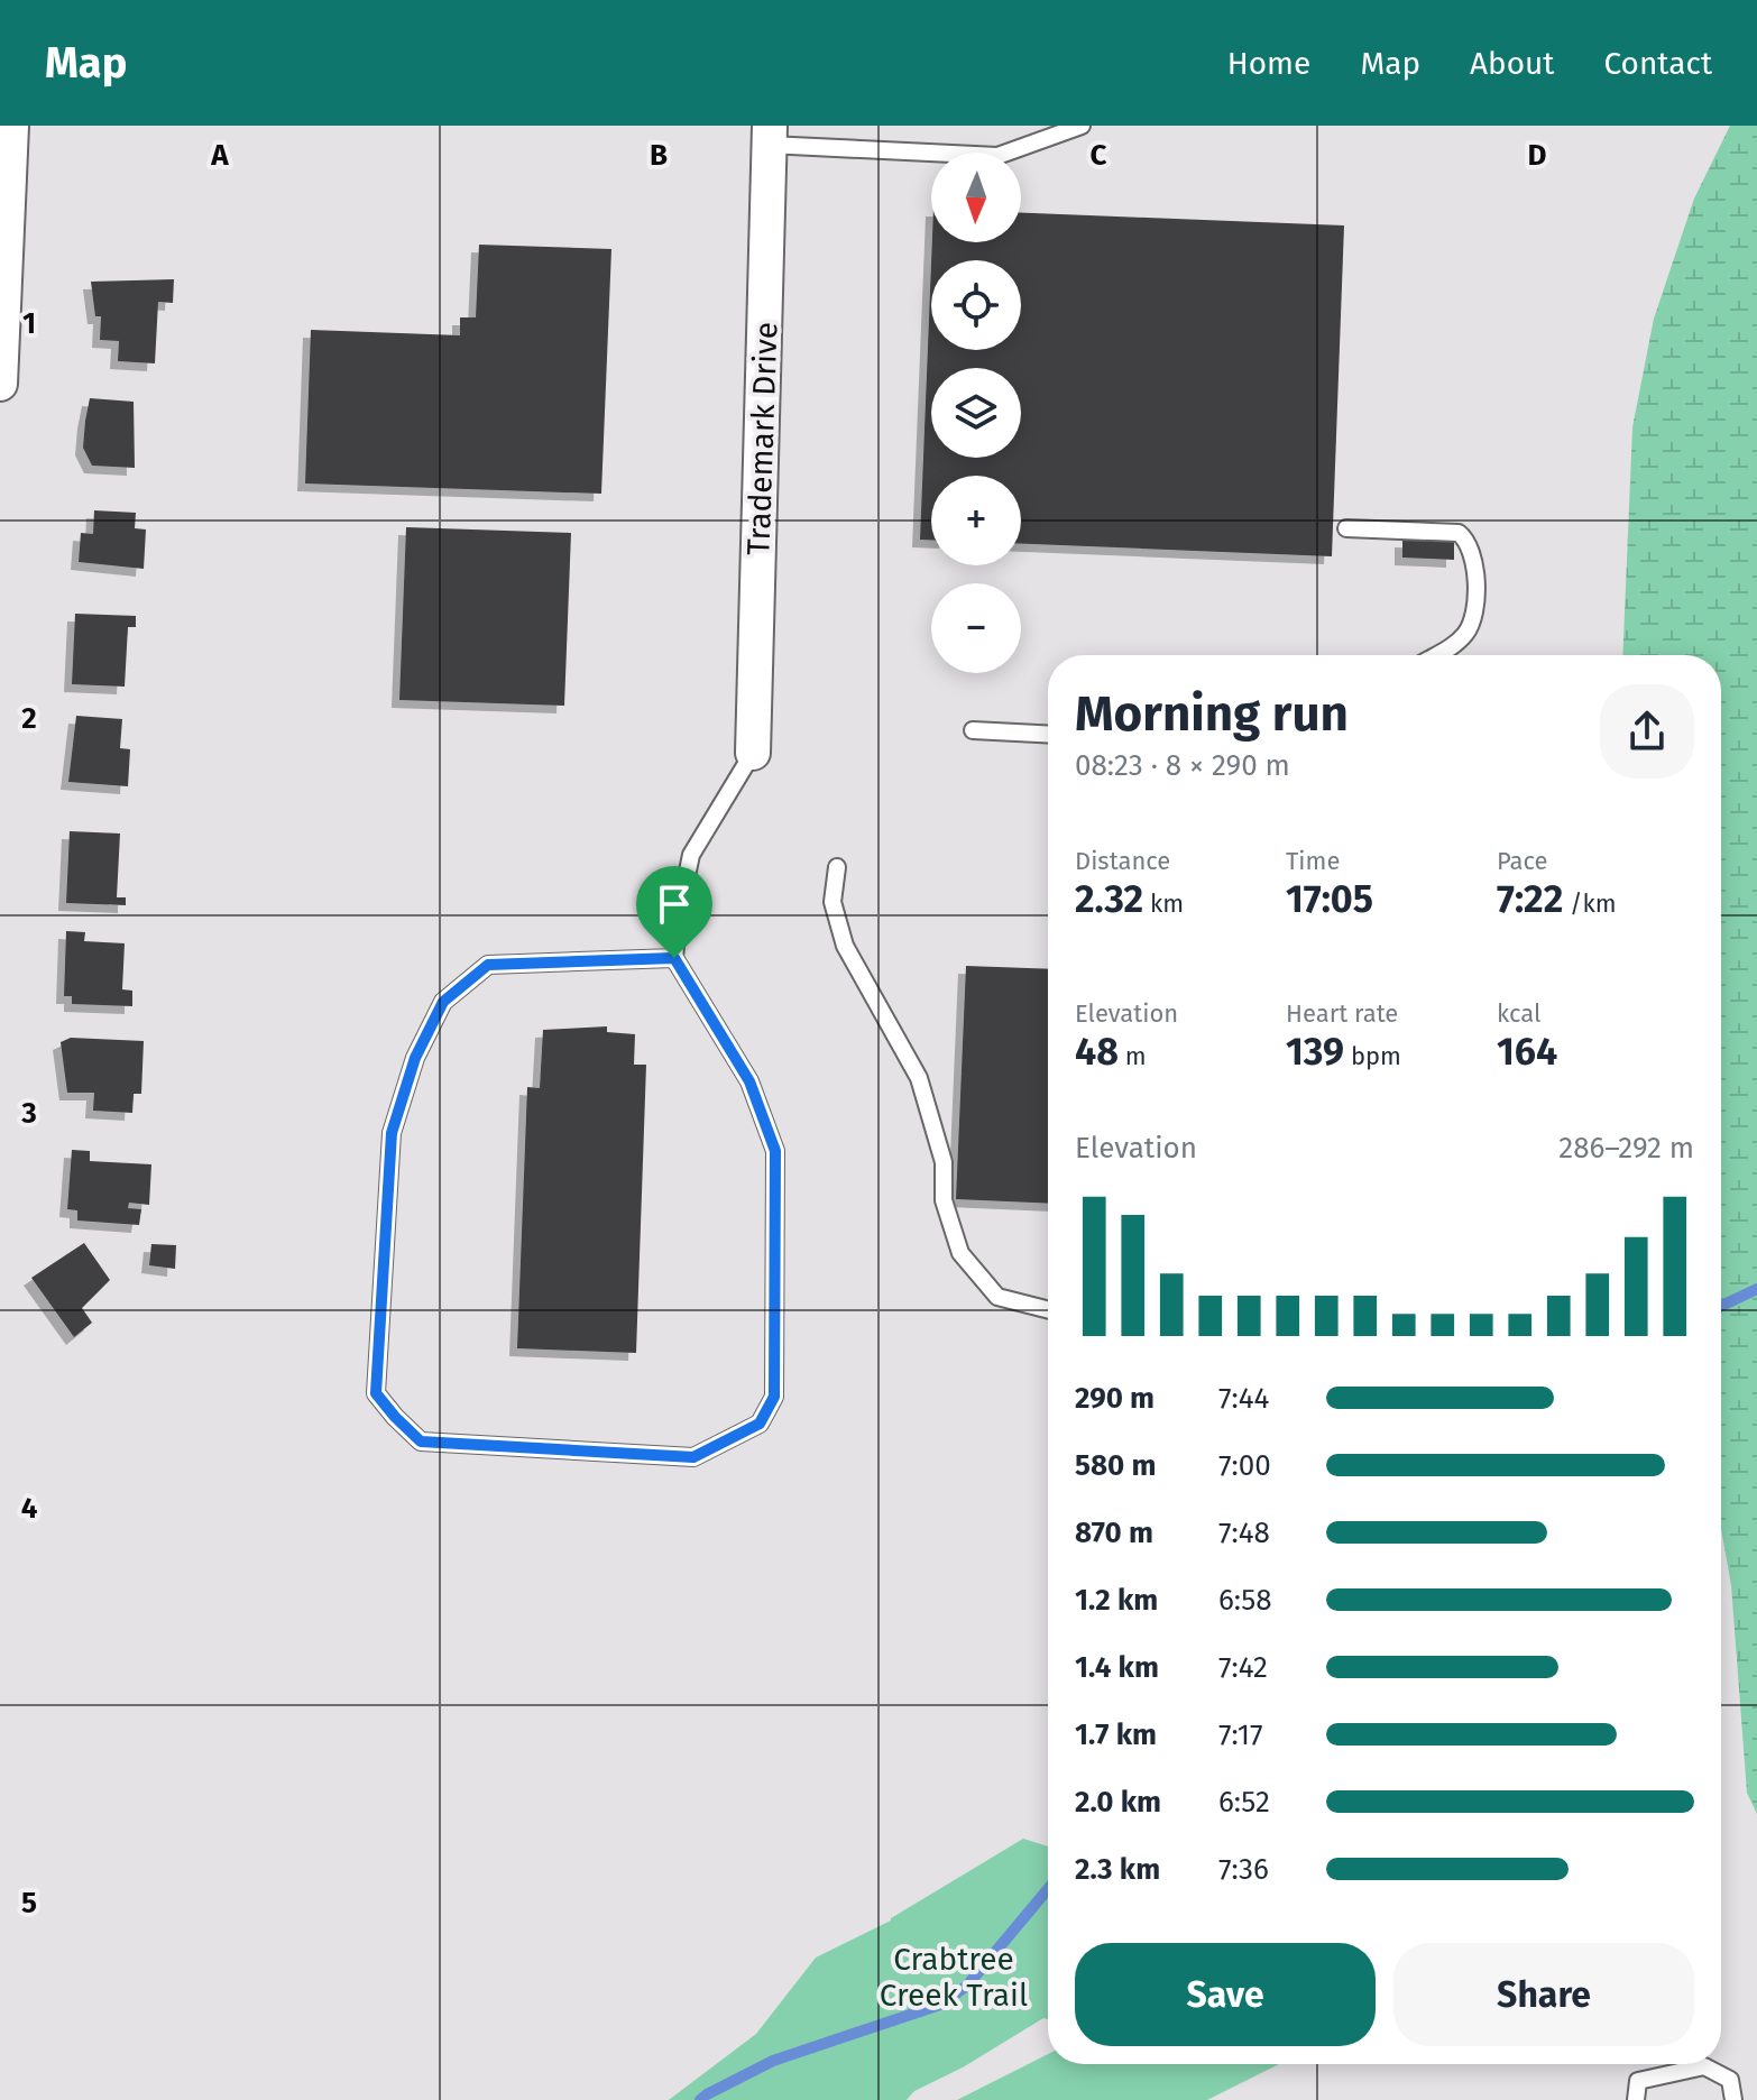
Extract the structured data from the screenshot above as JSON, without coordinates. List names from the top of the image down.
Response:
{
  "streets": {
    "street": ["Trademark Drive"]
  },
  "parks": ["Crabtree Creek Trail"],
  "north": "bottom",
  "page": {
    "header": "Map",
    "nav": [
      "Home",
      "Map",
      "About",
      "Contact"
    ],
    "map_buttons": ["+", "−"],
    "heading": ["Morning run", "08:23 · 8 × 290 m"],
    "stats": [
      ["Distance", "2.32 km"],
      ["Time", "17:05"],
      ["Pace", "7:22 /km"],
      ["Elevation", "48 m"],
      ["Heart rate", "139 bpm"],
      ["kcal", "164"]
    ],
    "chart": ["Elevation", "286–292 m"],
    "list": [
      {
        "name": "290 m",
        "note": "7:44"
      },
      {
        "name": "580 m",
        "note": "7:00"
      },
      {
        "name": "870 m",
        "note": "7:48"
      },
      {
        "name": "1.2 km",
        "note": "6:58"
      },
      {
        "name": "1.4 km",
        "note": "7:42"
      },
      {
        "name": "1.7 km",
        "note": "7:17"
      },
      {
        "name": "2.0 km",
        "note": "6:52"
      },
      {
        "name": "2.3 km",
        "note": "7:36"
      }
    ],
    "buttons": ["Save", "Share"]
  },
  "grid": {
    "columns": [
      "A",
      "B",
      "C",
      "D"
    ],
    "rows": [
      "1",
      "2",
      "3",
      "4",
      "5"
    ]
  }
}
